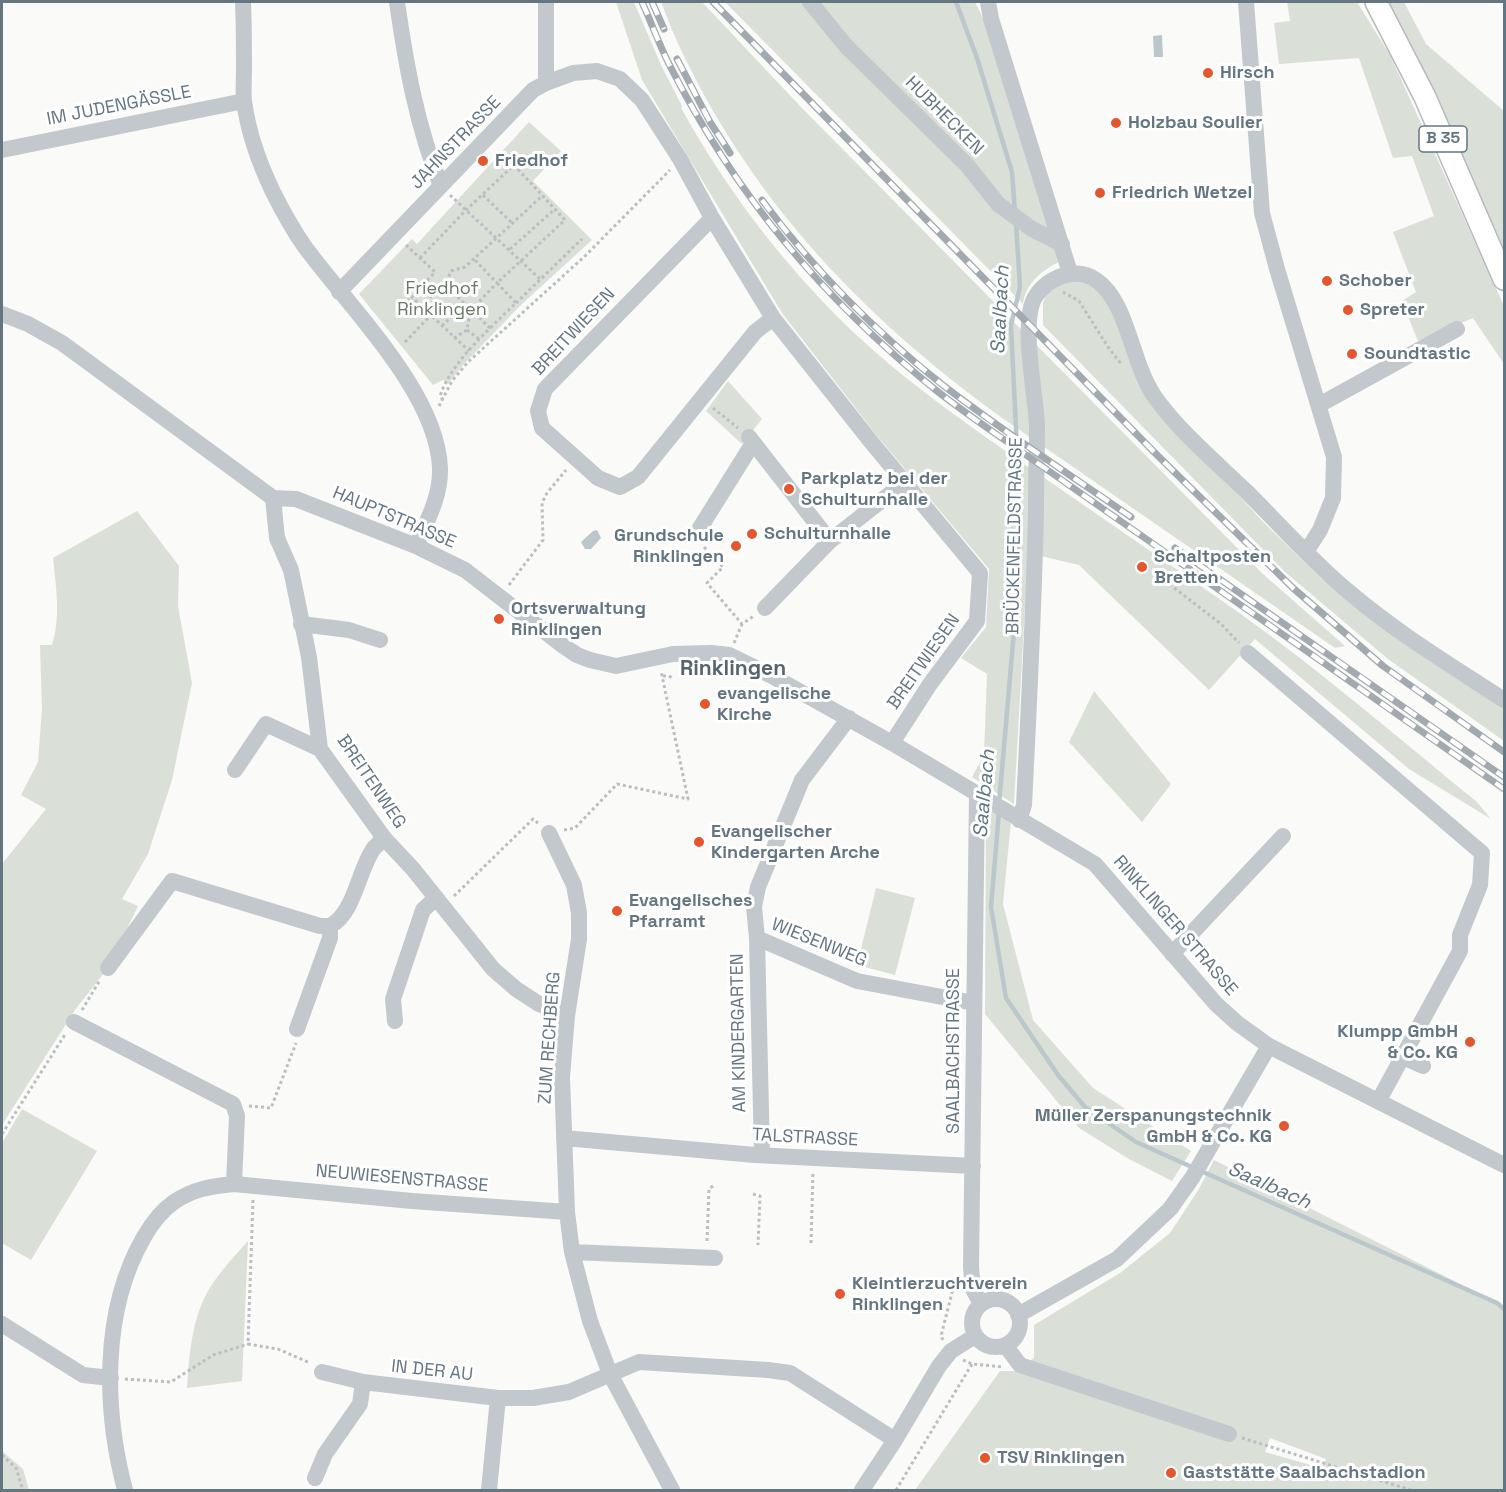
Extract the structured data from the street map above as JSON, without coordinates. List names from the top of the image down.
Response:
{
  "streets": {
    "main road": ["B 35"],
    "street": [
      "IM JUDENGÄSSLE",
      "HUBHECKEN",
      "JAHNSTRASSE",
      "BREITWIESEN",
      "HAUPTSTRASSE",
      "BRÜCKENFELDSTRASSE",
      "BREITENWEG",
      "RINKLINGER STRASSE",
      "WIESENWEG",
      "AM KINDERGARTEN",
      "ZUM RECHBERG",
      "SAALBACHSTRASSE",
      "TALSTRASSE",
      "NEUWIESENSTRASSE",
      "IN DER AU"
    ]
  },
  "crossings": [
    ["JAHNSTRASSE", "BREITWIESEN"],
    ["BREITWIESEN", "HAUPTSTRASSE"],
    ["HAUPTSTRASSE", "BREITENWEG"],
    ["HAUPTSTRASSE", "RINKLINGER STRASSE"],
    ["HAUPTSTRASSE", "AM KINDERGARTEN"],
    ["HAUPTSTRASSE", "SAALBACHSTRASSE"],
    ["BRÜCKENFELDSTRASSE", "RINKLINGER STRASSE"],
    ["BREITENWEG", "ZUM RECHBERG"],
    ["RINKLINGER STRASSE", "SAALBACHSTRASSE"],
    ["WIESENWEG", "AM KINDERGARTEN"],
    ["WIESENWEG", "SAALBACHSTRASSE"],
    ["AM KINDERGARTEN", "TALSTRASSE"],
    ["ZUM RECHBERG", "TALSTRASSE"],
    ["ZUM RECHBERG", "NEUWIESENSTRASSE"],
    ["ZUM RECHBERG", "IN DER AU"],
    ["SAALBACHSTRASSE", "TALSTRASSE"]
  ],
  "districts": ["Rinklingen"],
  "water": ["Saalbach"],
  "parks": ["Friedhof Rinklingen"],
  "places": [
    "Hirsch",
    "Holzbau Soulier",
    "Friedhof",
    "Friedrich Wetzel",
    "Schober",
    "Spreter",
    "Soundtastic",
    "Parkplatz bei der Schulturnhalle",
    "Schulturnhalle",
    "Grundschule Rinklingen",
    "Schaltposten Bretten",
    "Ortsverwaltung Rinklingen",
    "evangelische Kirche",
    "Evangelischer Kindergarten Arche",
    "Evangelisches Pfarramt",
    "Klumpp GmbH & Co. KG",
    "Müller Zerspanungstechnik GmbH & Co. KG",
    "Kleintierzuchtverein Rinklingen",
    "TSV Rinklingen",
    "Gaststätte Saalbachstadion"
  ]
}
